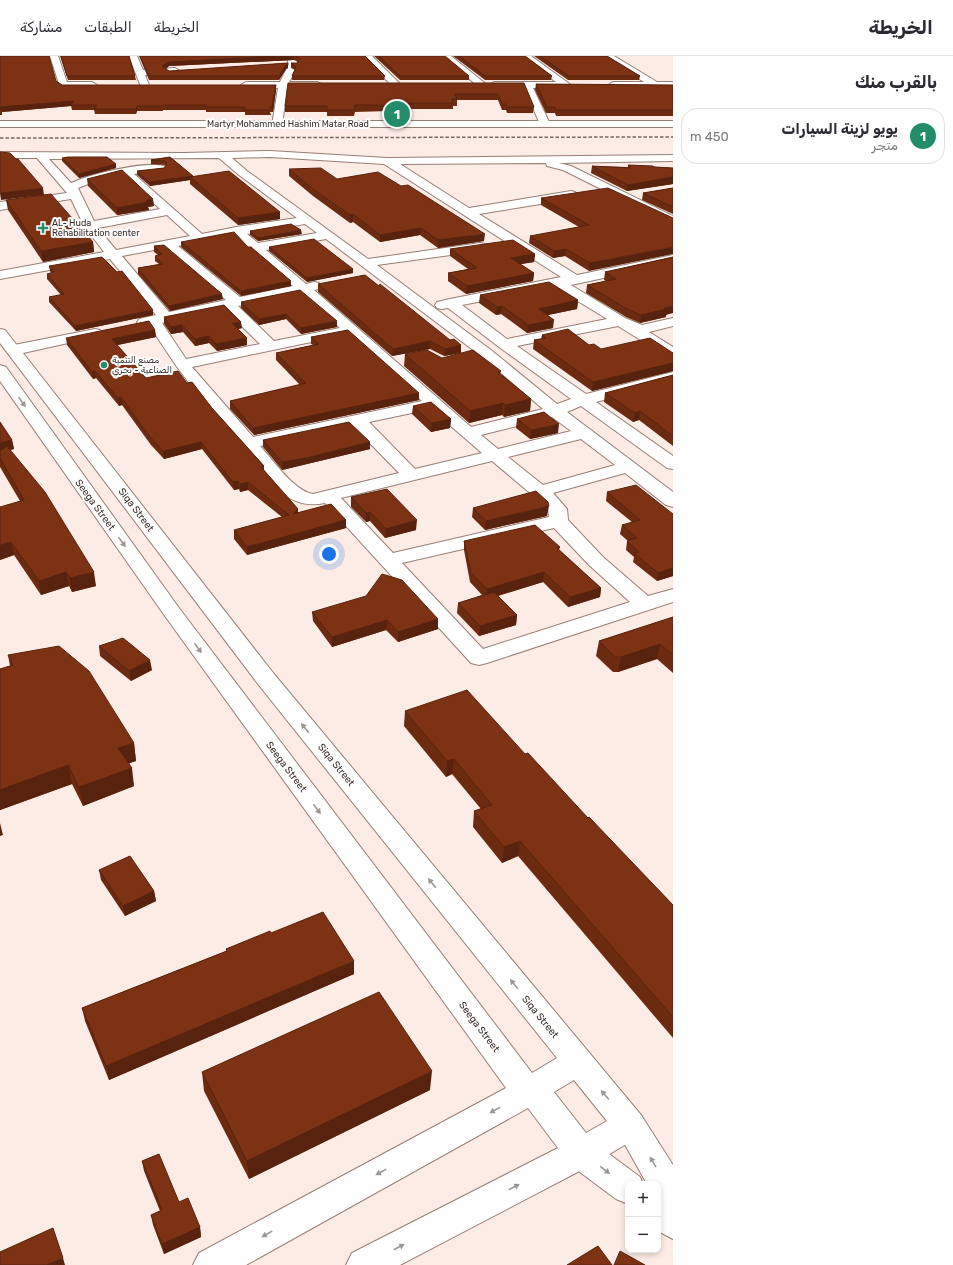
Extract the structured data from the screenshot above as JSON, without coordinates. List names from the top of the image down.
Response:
{
  "streets": {
    "street": ["Martyr Mohammed Hashim Matar Road", "Seega Street", "Siqa Street"]
  },
  "one_way": ["Seega Street"],
  "places": {
    "health": ["AL- Huda Rehabilitation center"],
    "other": ["مصنع التنمية الصناعية - بحري"]
  },
  "page": {
    "header": "الخريطة",
    "nav": ["الخريطة", "الطبقات", "مشاركة"],
    "heading": "بالقرب منك",
    "pins": "1",
    "list": [
      {
        "mark": "1",
        "name": "يويو لزينة السيارات",
        "note": "متجر",
        "value": "450 m"
      }
    ],
    "map_buttons": ["+", "−"]
  }
}
